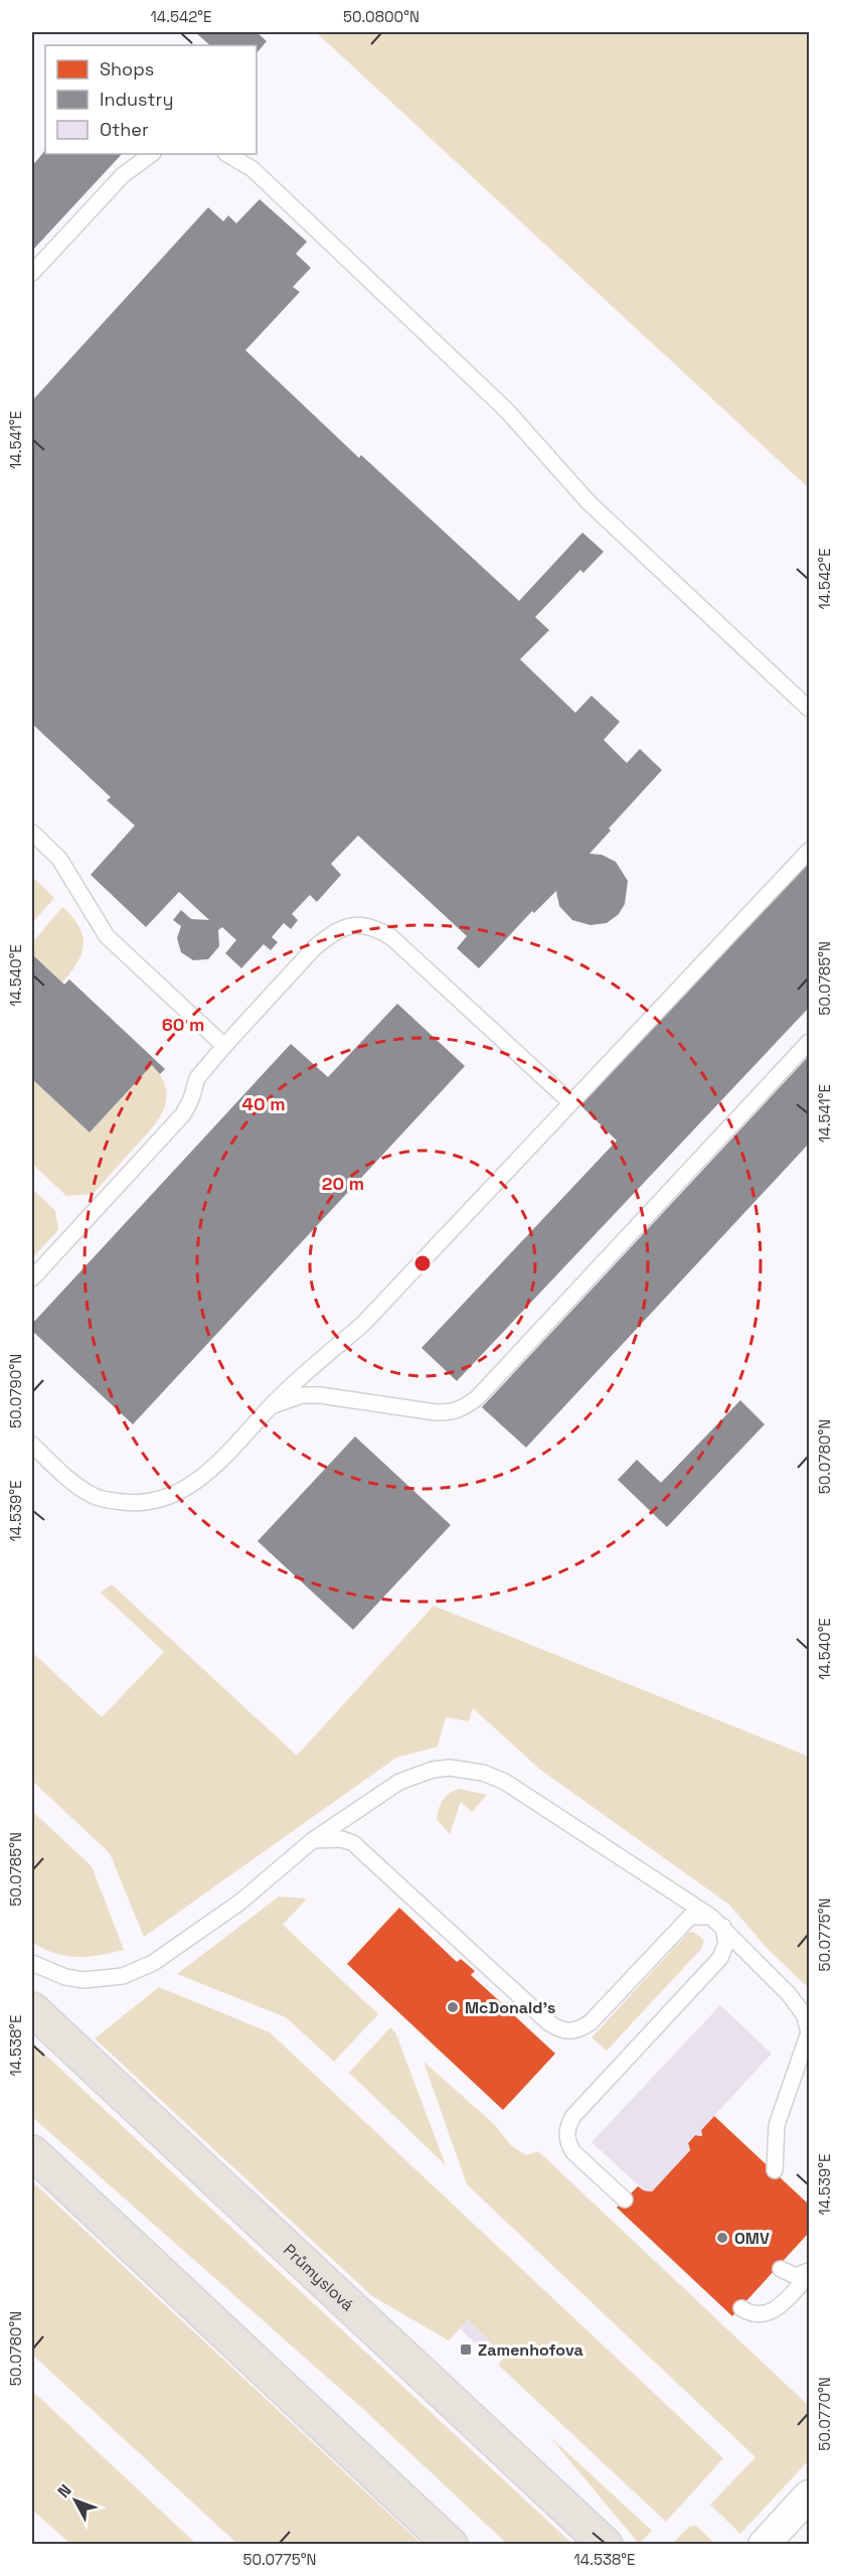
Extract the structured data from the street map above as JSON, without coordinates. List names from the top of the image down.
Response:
{
  "streets": {
    "main road": ["Průmyslová"]
  },
  "places": {
    "other": ["McDonald's", "OMV"],
    "transit": ["Zamenhofova"]
  },
  "legend": ["Shops", "Industry", "Other"],
  "north": "top left",
  "coordinates": [
    "14.542°E",
    "50.0800°N",
    "14.541°E",
    "14.540°E",
    "50.0785°N",
    "50.0790°N",
    "50.0780°N",
    "14.539°E",
    "50.0775°N",
    "14.538°E",
    "50.0770°N"
  ],
  "rings": ["60 m", "40 m", "20 m"]
}
